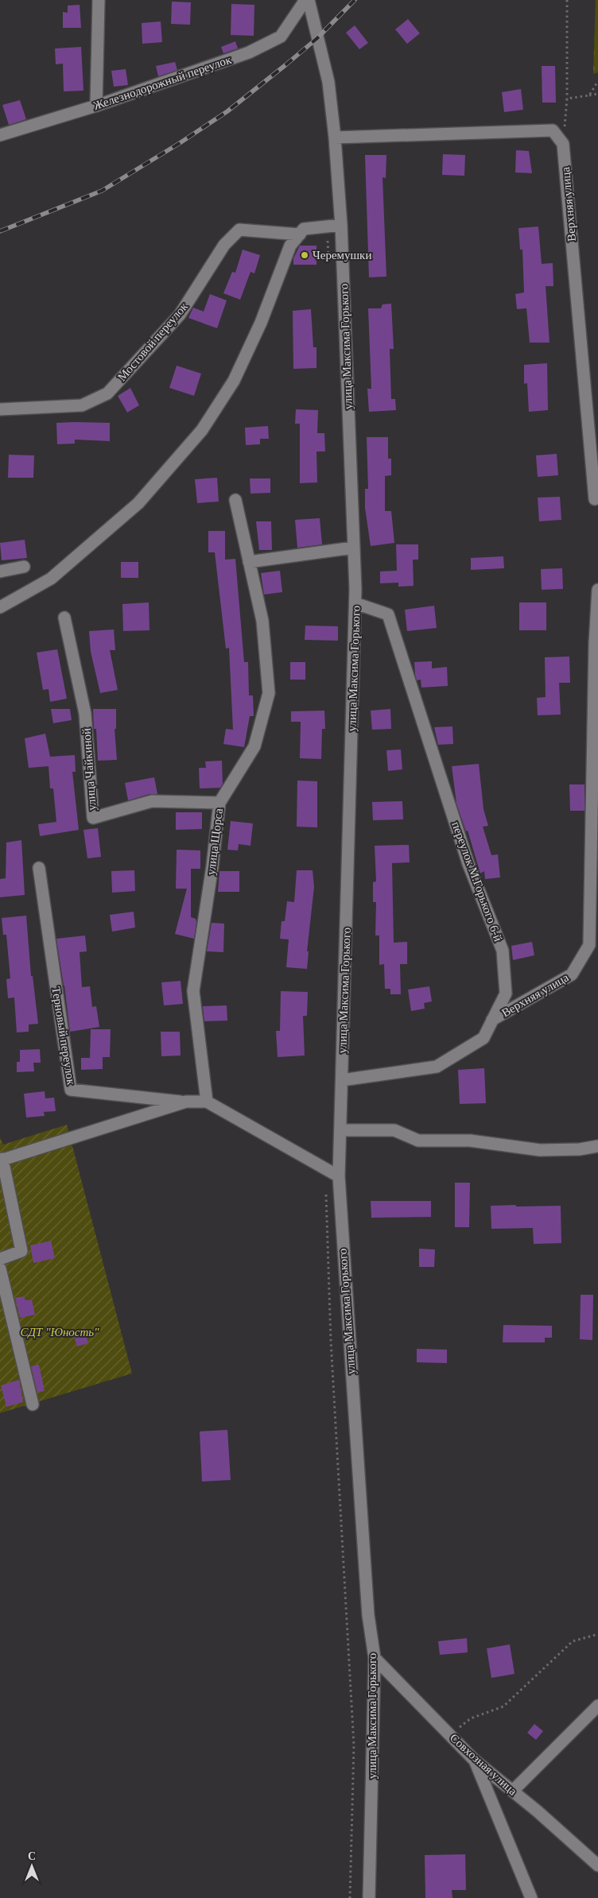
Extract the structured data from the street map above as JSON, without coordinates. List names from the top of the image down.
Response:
{
  "streets": {
    "street": [
      "Железнодорожный переулок",
      "Верхняя улица",
      "Мостовой переулок",
      "улица Максима Горького",
      "улица Чайкиной",
      "улица Щорса",
      "переулок М.Горького 6-й",
      "Терновый переулок",
      "Совхозная улица"
    ]
  },
  "crossings": [
    ["Железнодорожный переулок", "улица Максима Горького"],
    ["Верхняя улица", "переулок М.Горького 6-й"],
    ["улица Максима Горького", "переулок М.Горького 6-й"],
    ["улица Максима Горького", "Совхозная улица"],
    ["улица Чайкиной", "улица Щорса"]
  ],
  "parks": ["СДТ \"Юность\""],
  "places": ["Черемушки"],
  "north": "top"
}
